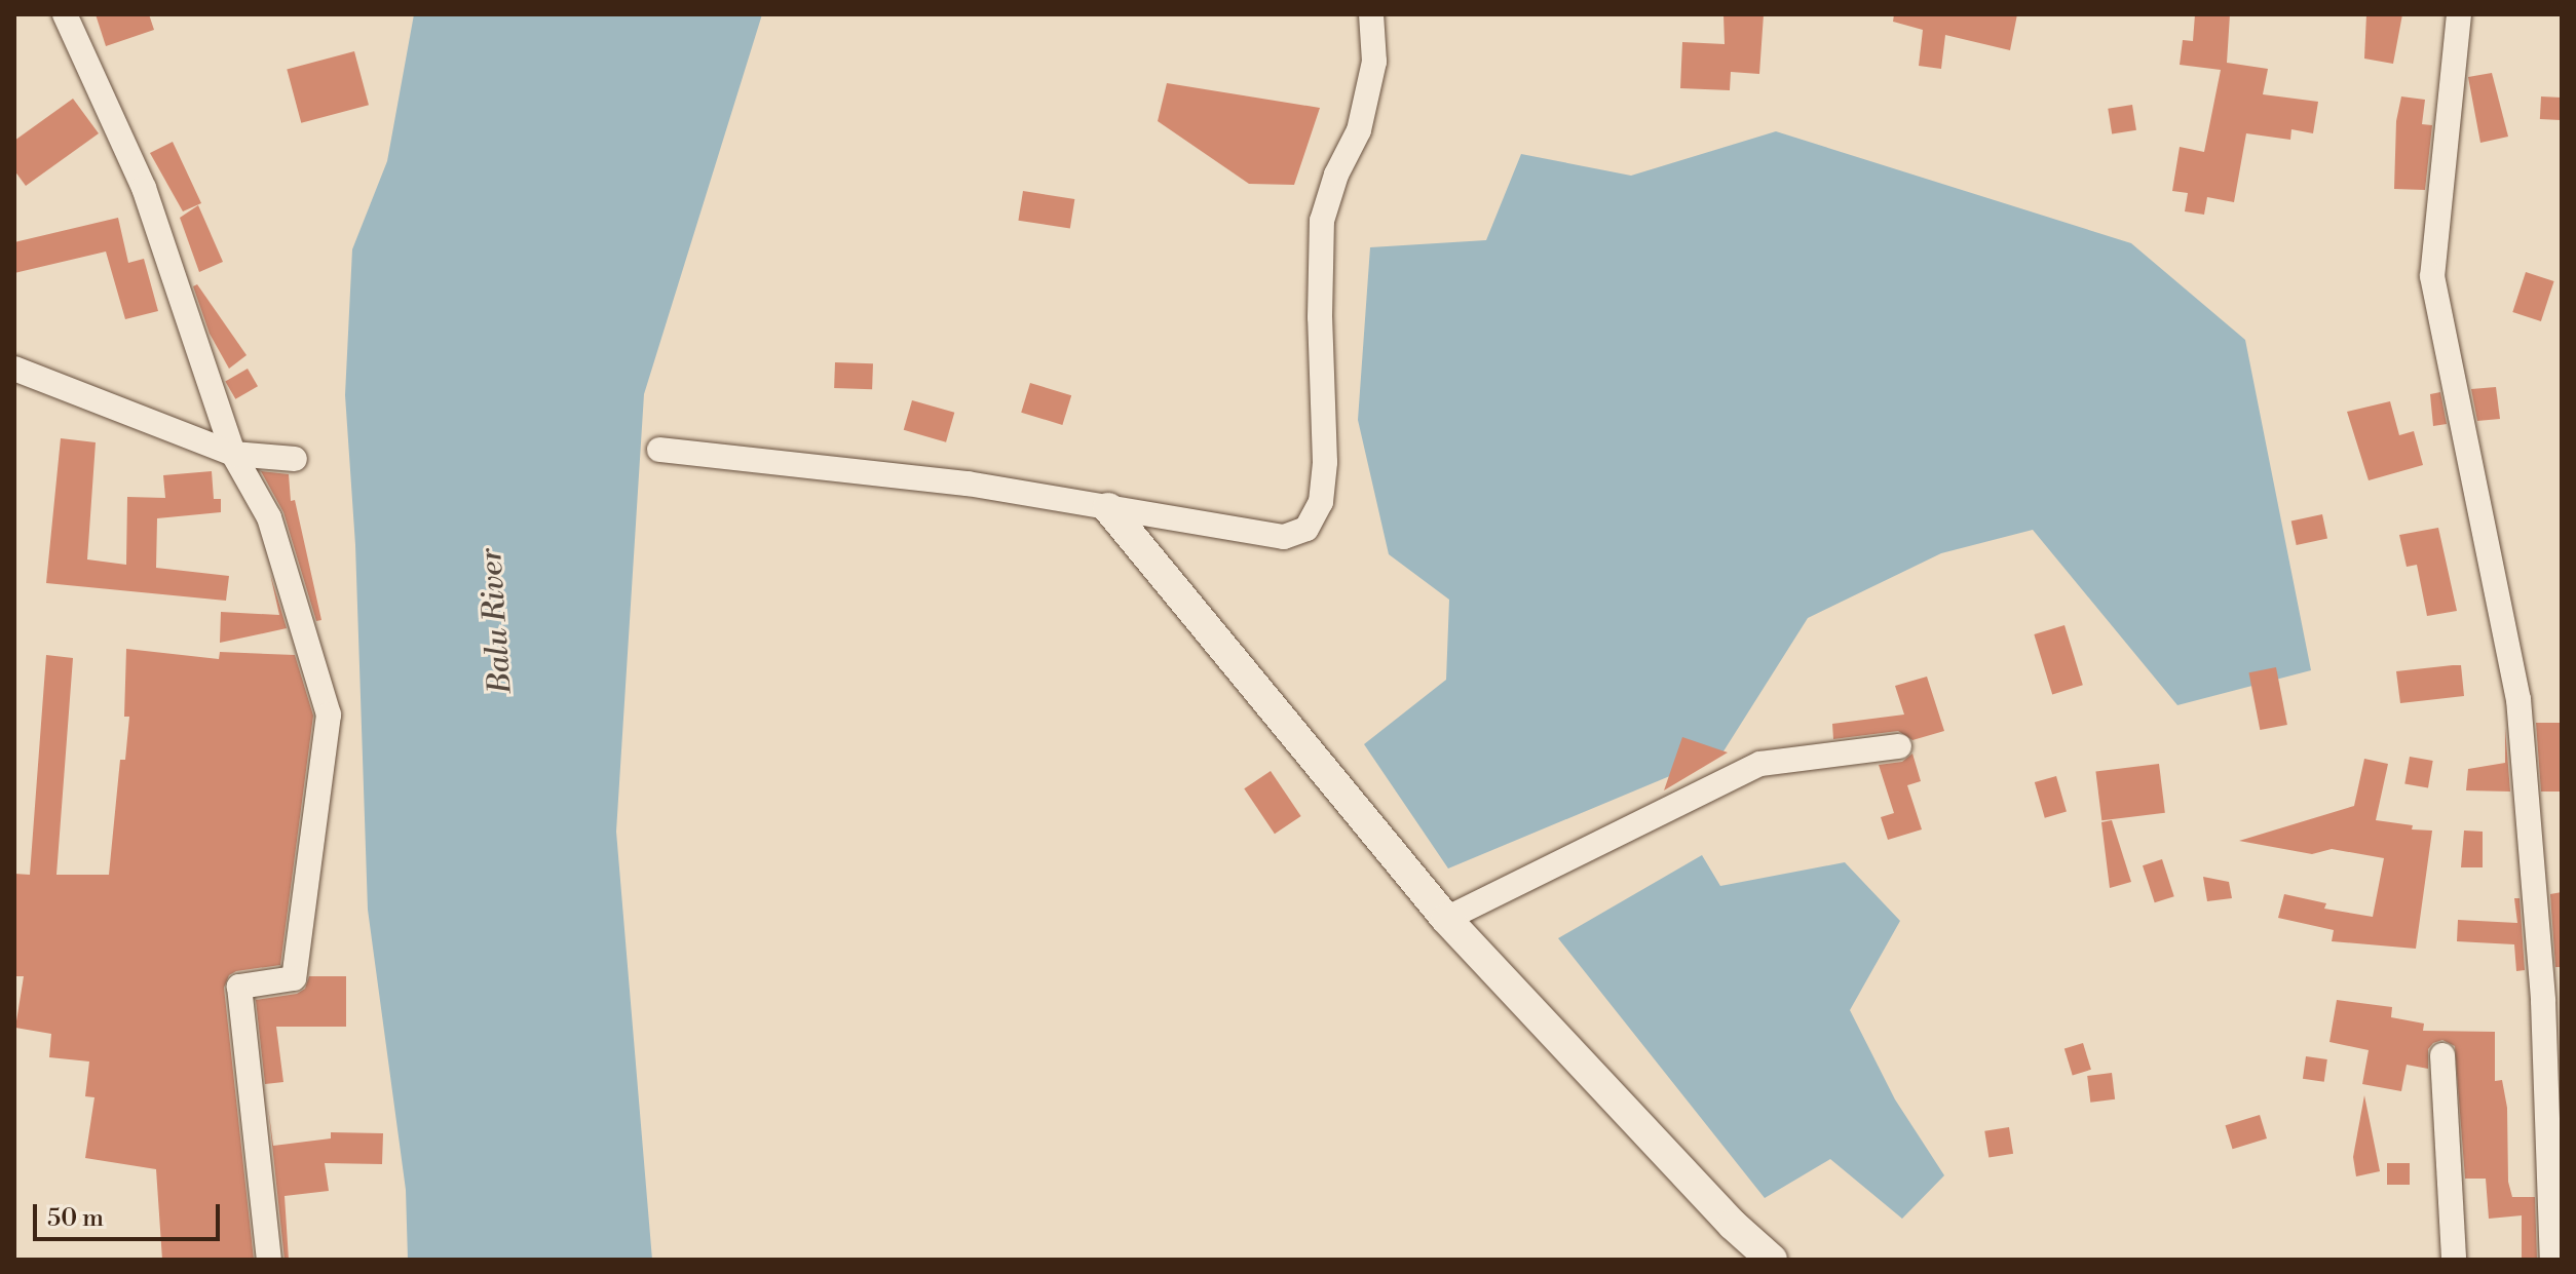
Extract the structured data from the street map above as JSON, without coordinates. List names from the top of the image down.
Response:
{
  "water": ["Balu River"],
  "scale_bar": "50 m"
}
